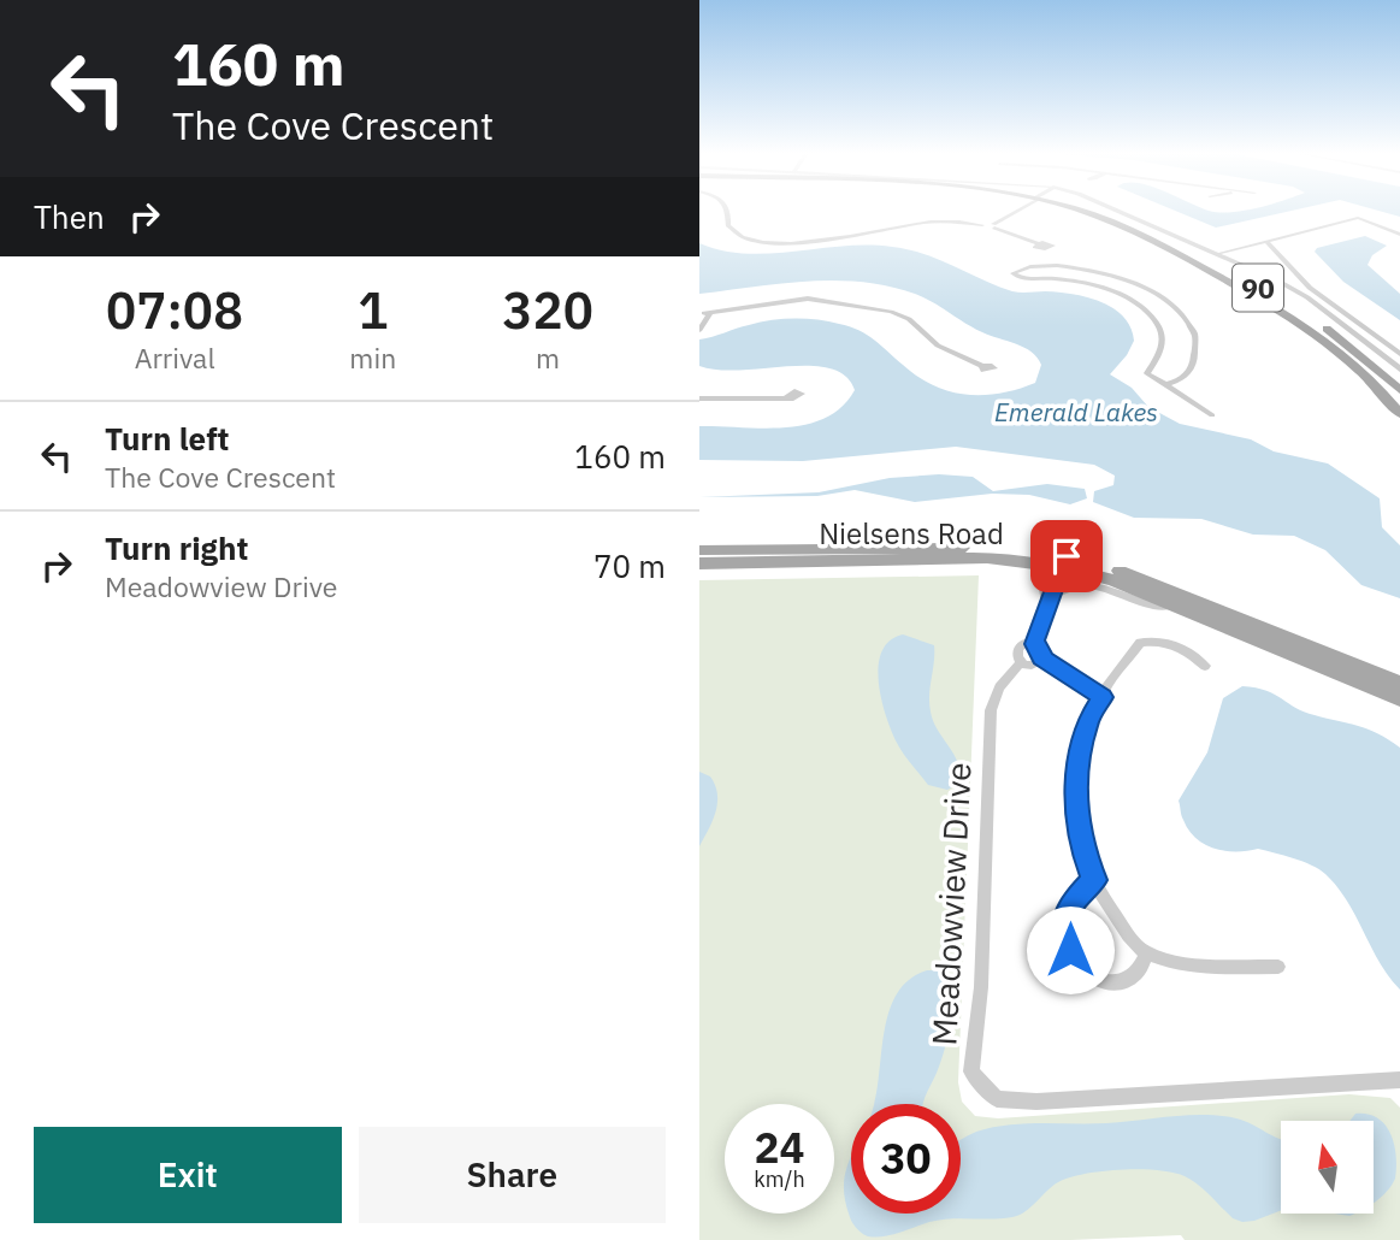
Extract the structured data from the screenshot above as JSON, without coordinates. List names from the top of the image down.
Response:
{
  "streets": {
    "main road": ["90", "Nielsens Road"],
    "street": ["Meadowview Drive"]
  },
  "water": ["Emerald Lakes"],
  "north": "top",
  "page": {
    "turn": ["160 m", "The Cove Crescent"],
    "then": "Then",
    "eta": [
      "07:08",
      "Arrival",
      "1",
      "min",
      "320",
      "m"
    ],
    "list": [
      {
        "name": "Turn left",
        "note": "The Cove Crescent",
        "value": "160 m"
      },
      {
        "name": "Turn right",
        "note": "Meadowview Drive",
        "value": "70 m"
      }
    ],
    "speed": "24 km/h",
    "limit": "30",
    "buttons": ["Exit", "Share"]
  }
}
